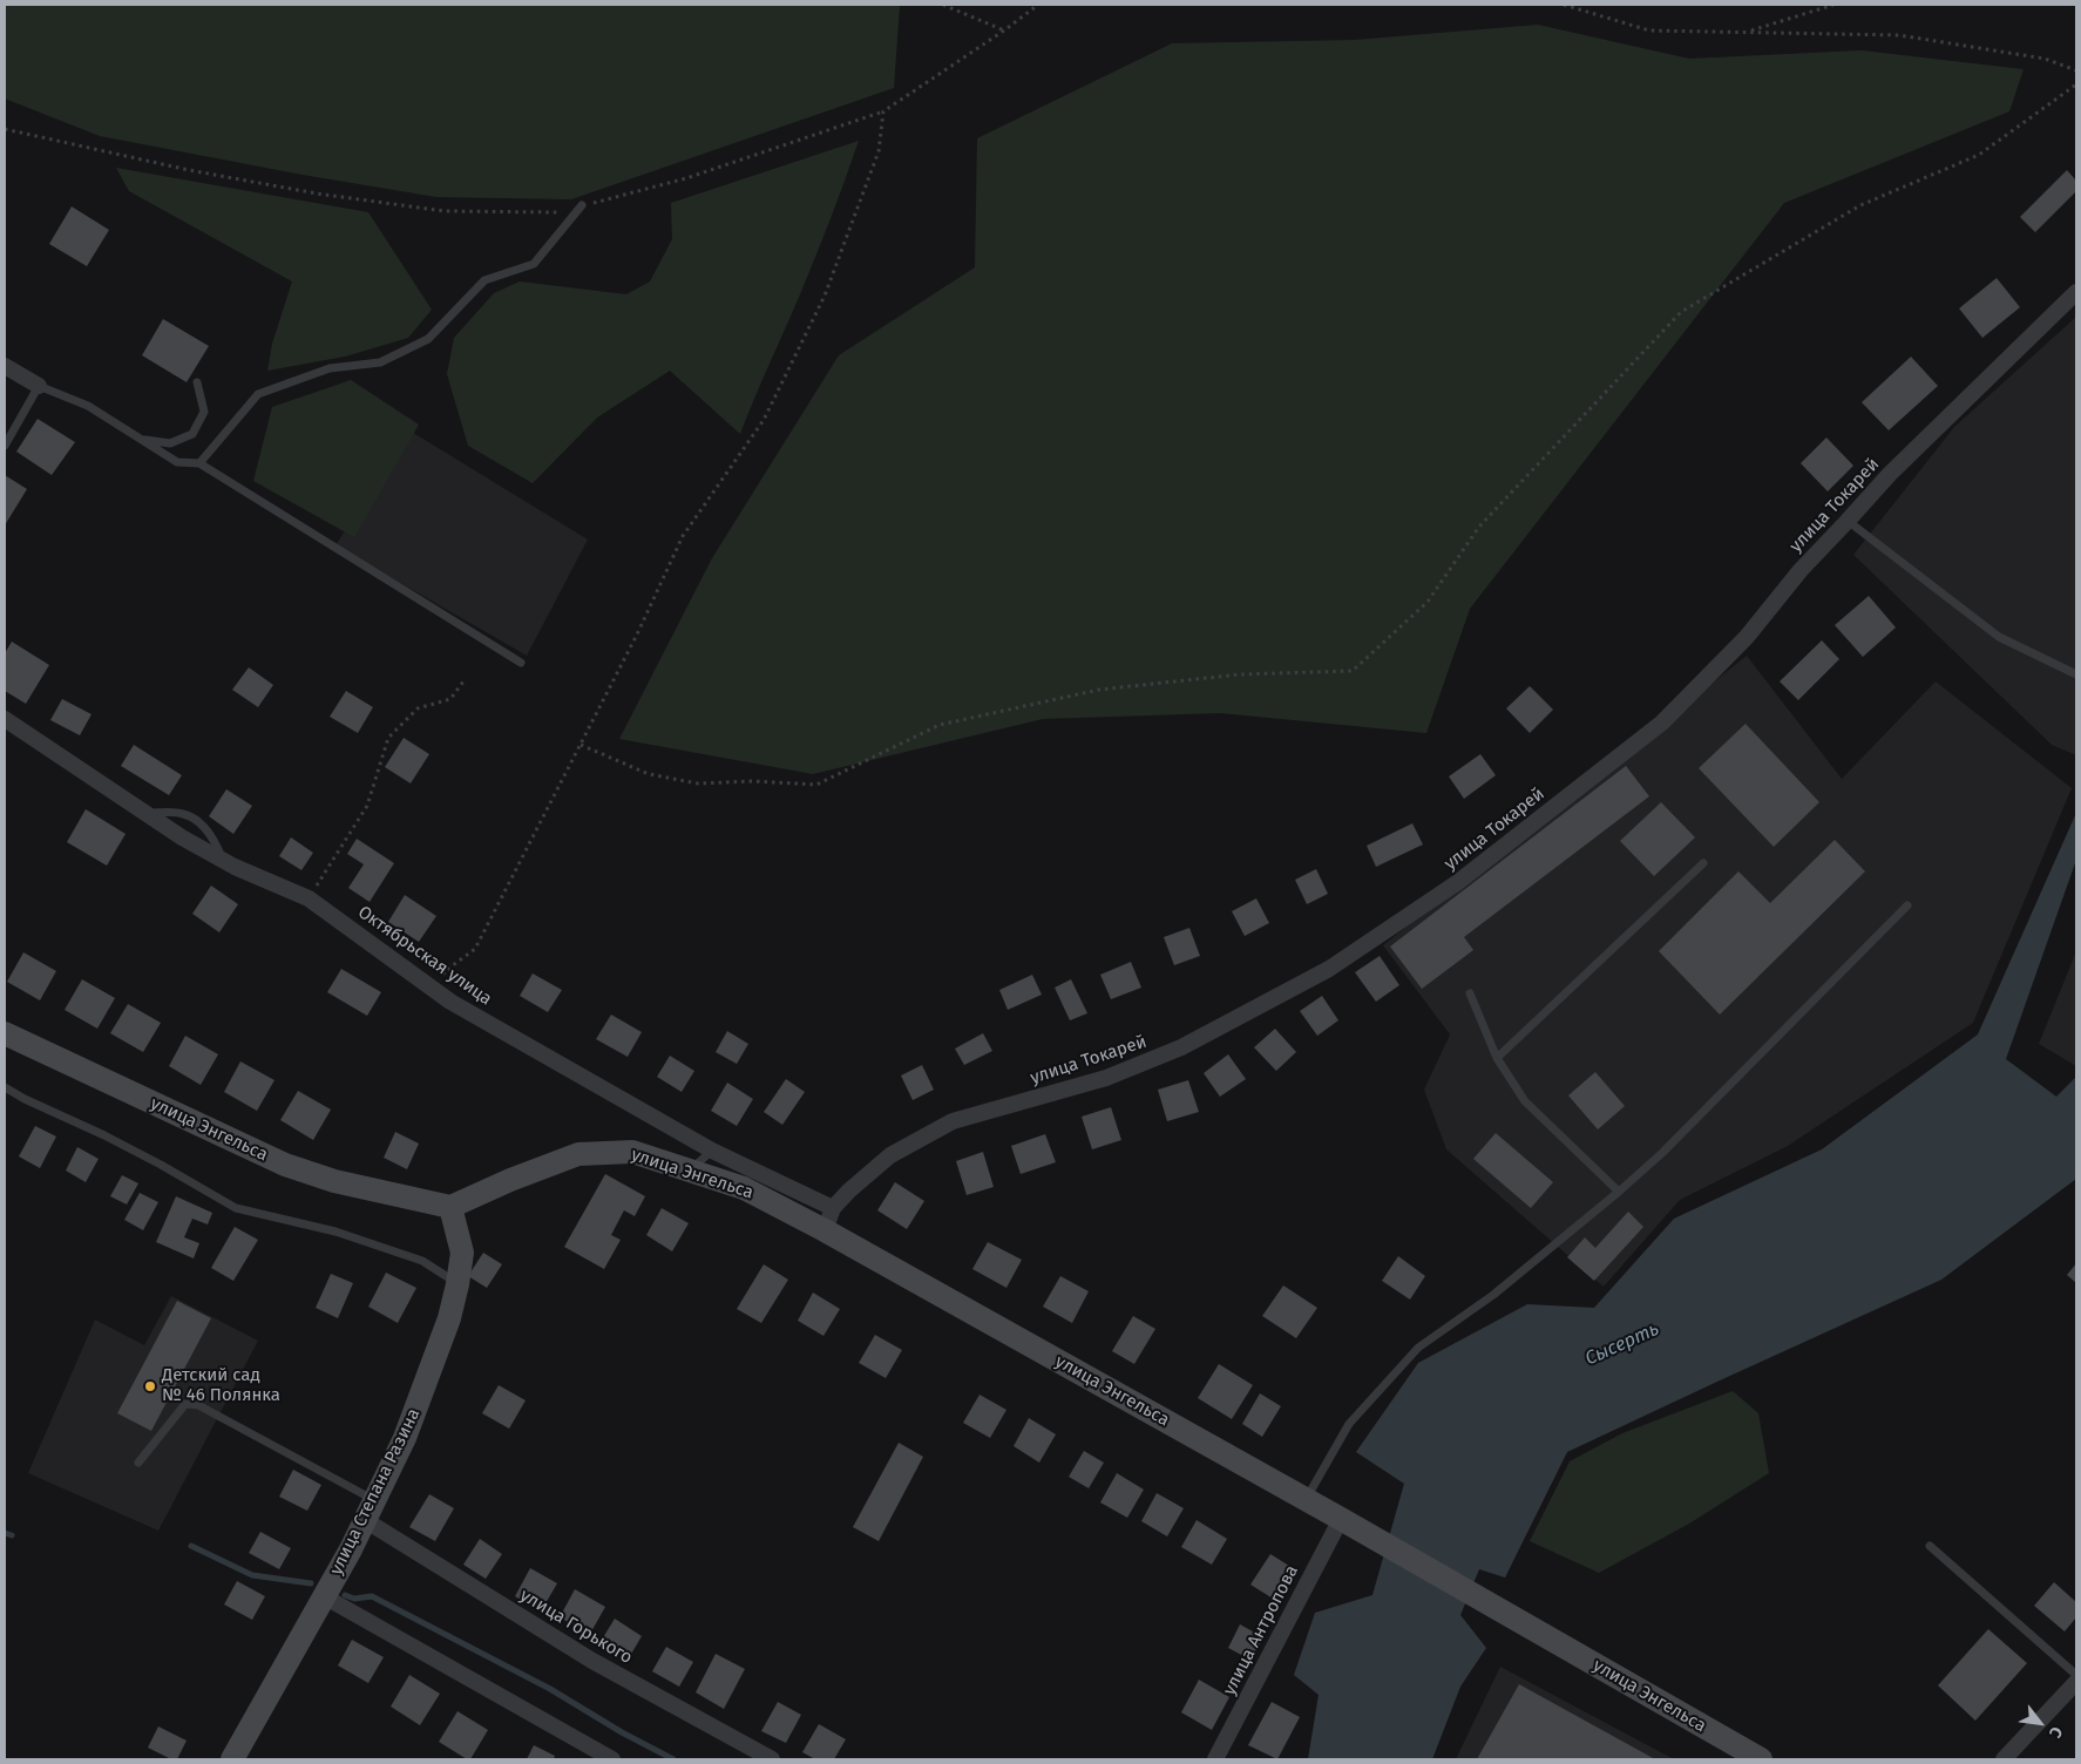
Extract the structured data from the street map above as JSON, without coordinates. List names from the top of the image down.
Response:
{
  "streets": {
    "street": [
      "улица Токарей",
      "Октябрьская улица",
      "улица Энгельса",
      "улица Степана Разина",
      "улица Горького",
      "улица Антропова"
    ]
  },
  "crossings": [
    ["улица Токарей", "Октябрьская улица"],
    ["улица Токарей", "улица Энгельса"],
    ["улица Энгельса", "улица Степана Разина"],
    ["улица Энгельса", "улица Антропова"],
    ["улица Степана Разина", "улица Горького"]
  ],
  "water": ["Сысерть"],
  "places": ["Детский сад № 46 Полянка"],
  "north": "bottom right"
}
